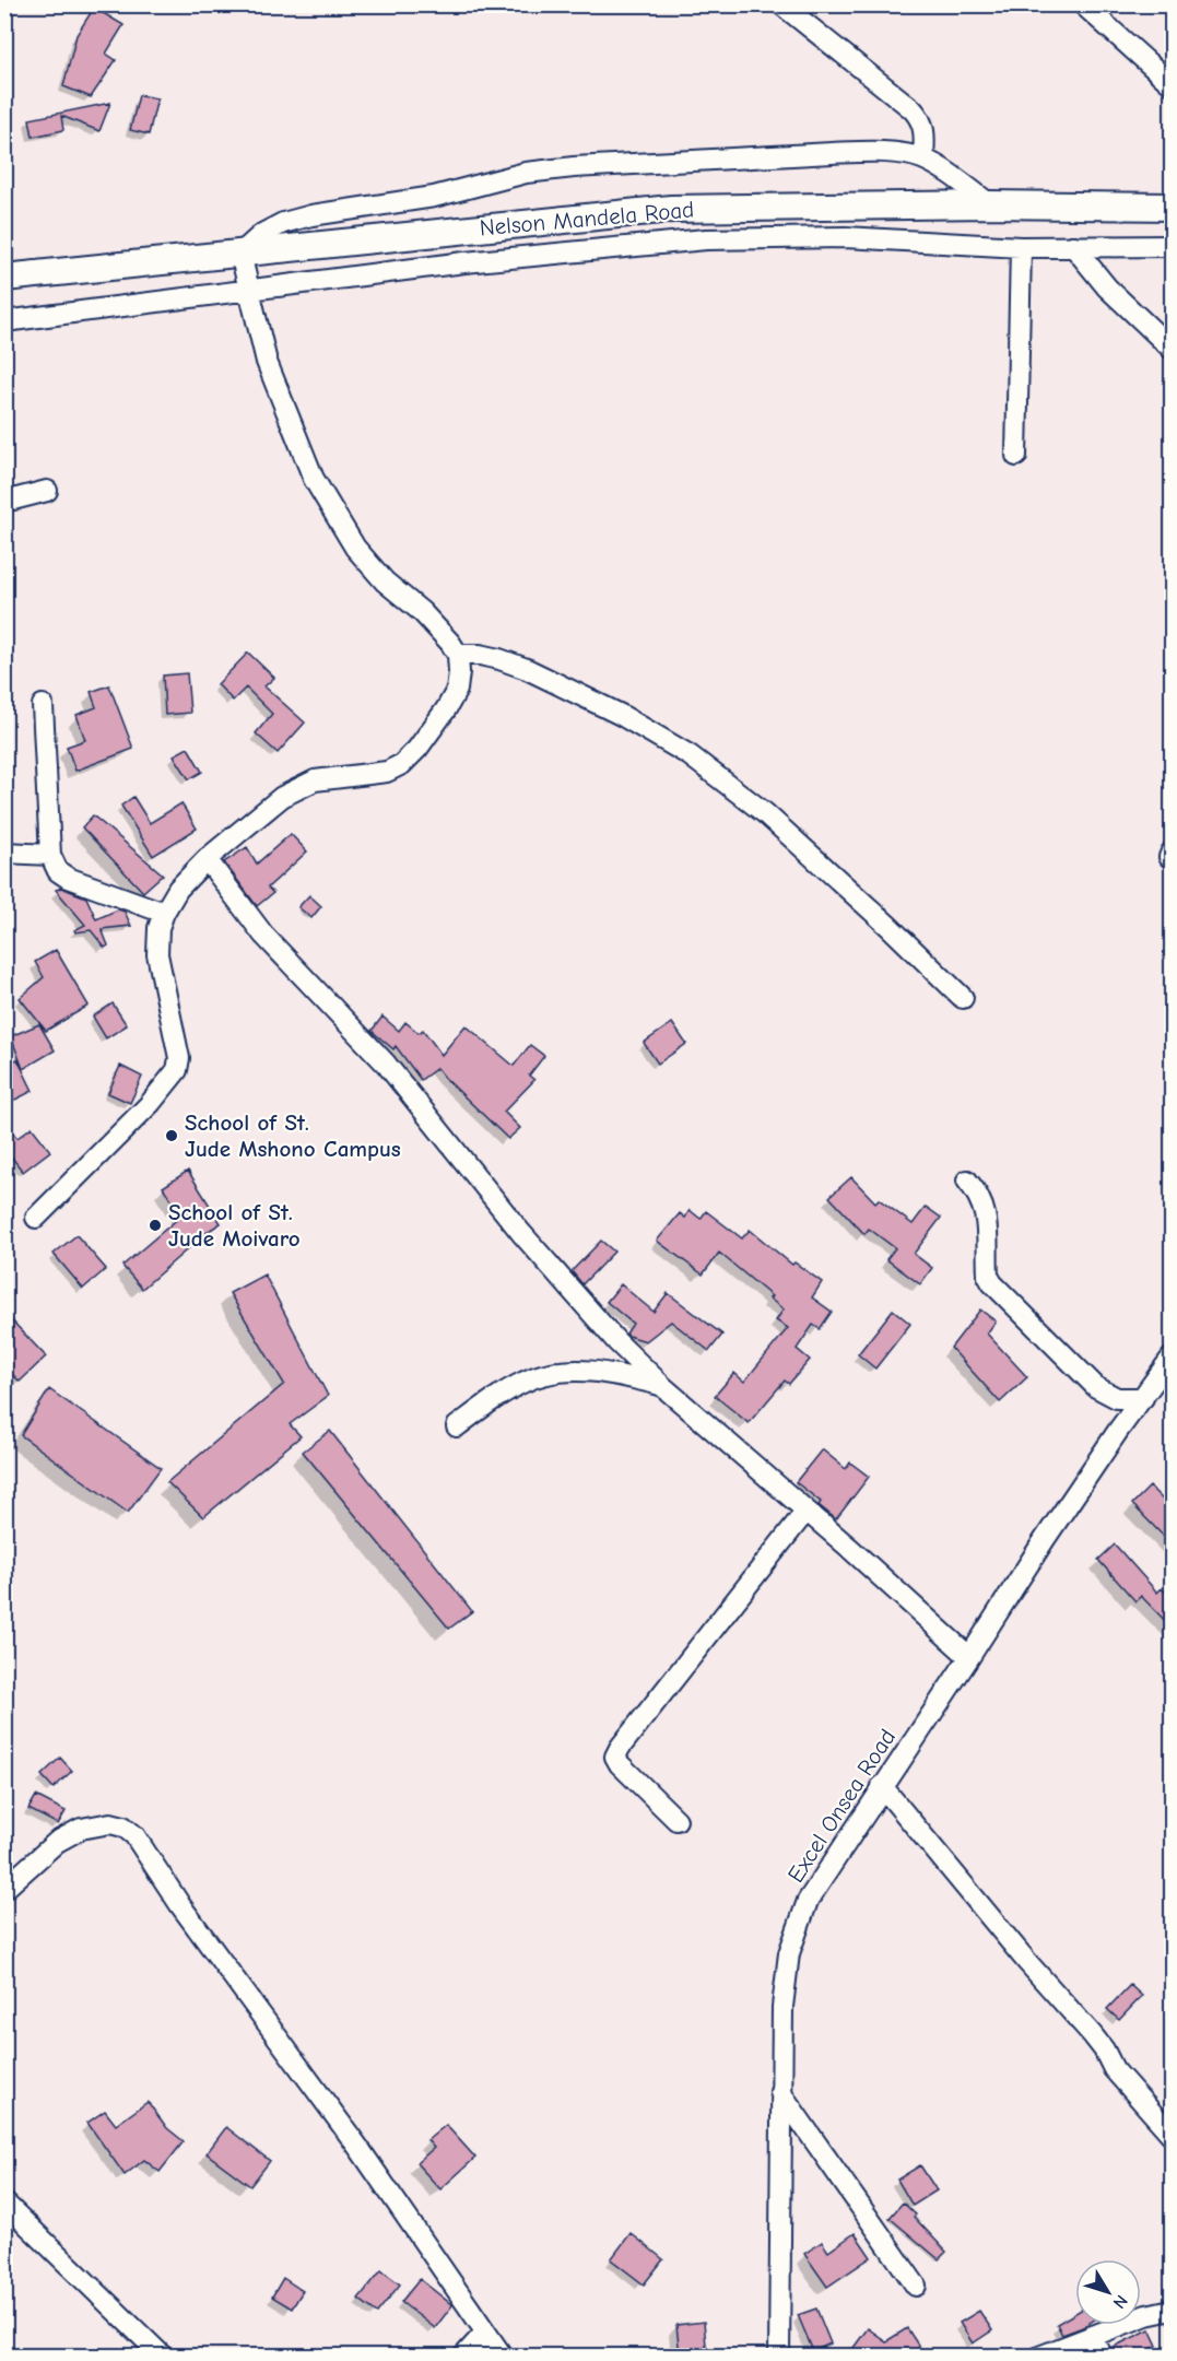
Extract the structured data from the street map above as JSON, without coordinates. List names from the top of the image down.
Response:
{
  "streets": {
    "main road": ["Nelson Mandela Road"],
    "street": ["Excel Onsea Road"]
  },
  "places": ["School of St. Jude Mshono Campus", "School of St. Jude Moivaro"],
  "north": "bottom right"
}
